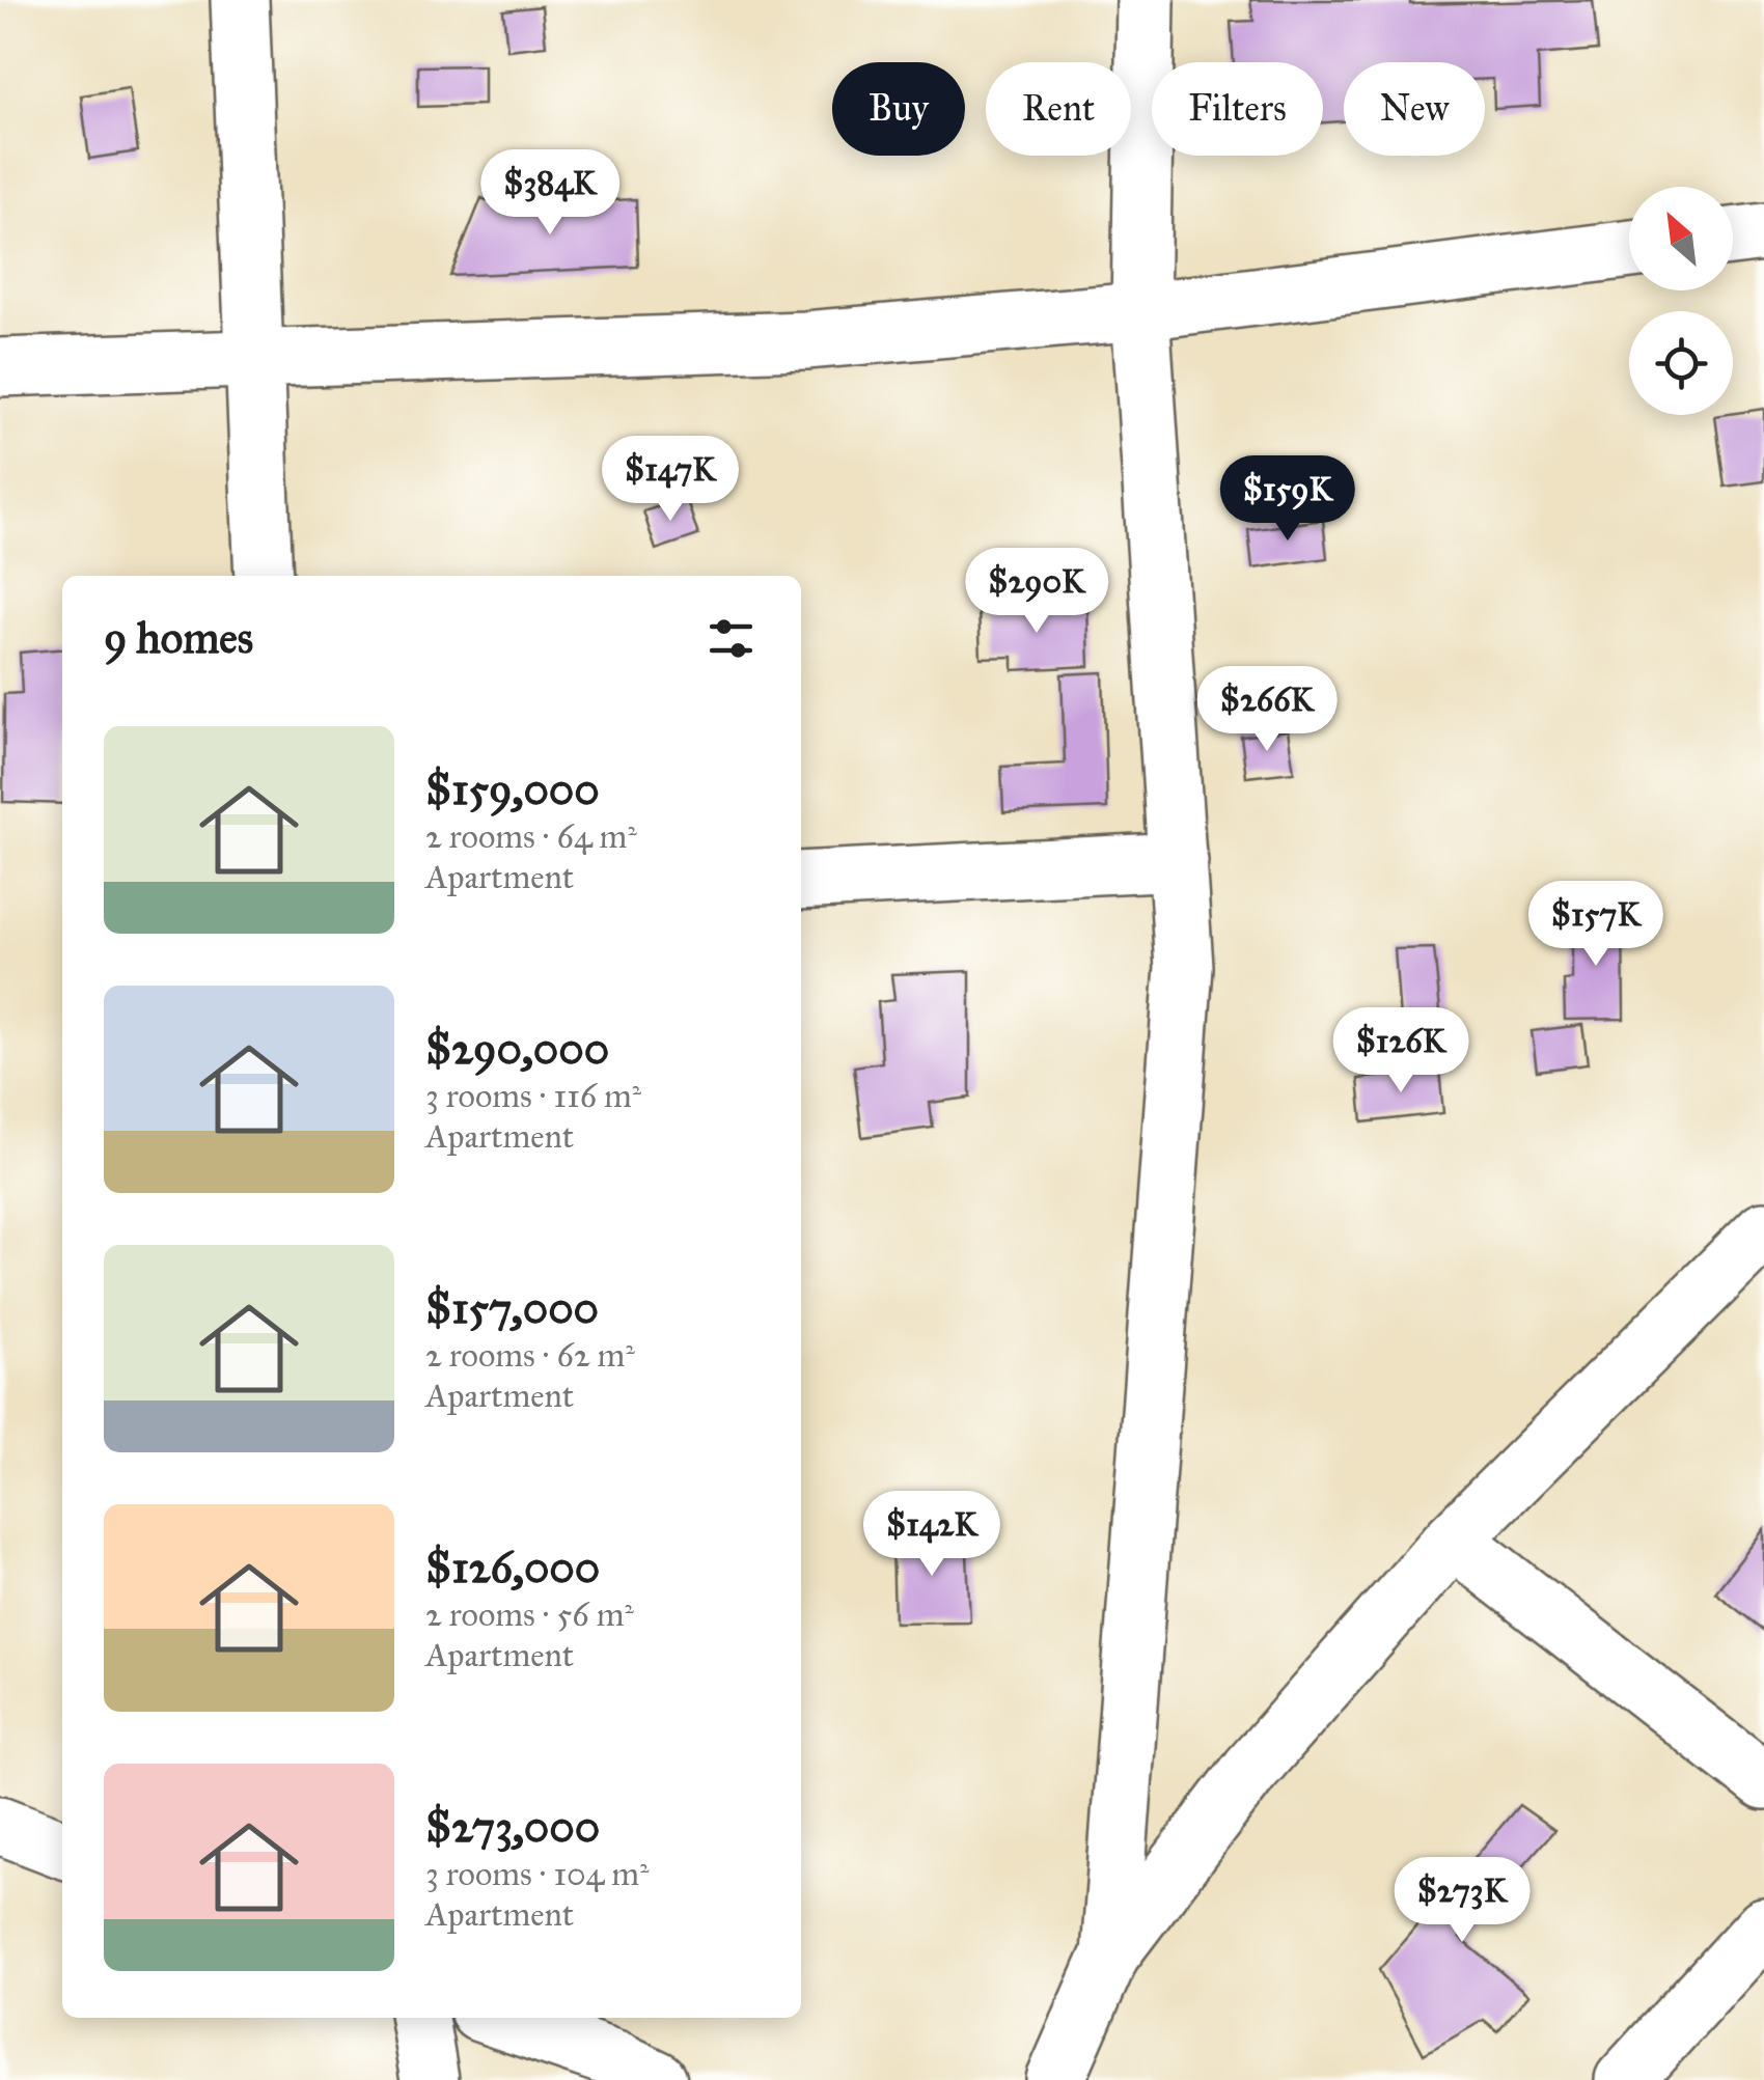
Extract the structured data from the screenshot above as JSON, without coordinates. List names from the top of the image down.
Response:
{
  "north": "top left",
  "page": {
    "chip": [
      "Buy",
      "Rent",
      "Filters",
      "New"
    ],
    "price": [
      "$384K",
      "$147K",
      "$159K",
      "$290K",
      "$266K",
      "$157K",
      "$126K",
      "$142K",
      "$273K"
    ],
    "heading": "9 homes",
    "list": [
      {
        "name": "$159,000",
        "note": "2 rooms · 64 m² · Apartment"
      },
      {
        "name": "$290,000",
        "note": "3 rooms · 116 m² · Apartment"
      },
      {
        "name": "$157,000",
        "note": "2 rooms · 62 m² · Apartment"
      },
      {
        "name": "$126,000",
        "note": "2 rooms · 56 m² · Apartment"
      },
      {
        "name": "$273,000",
        "note": "3 rooms · 104 m² · Apartment"
      }
    ]
  }
}
